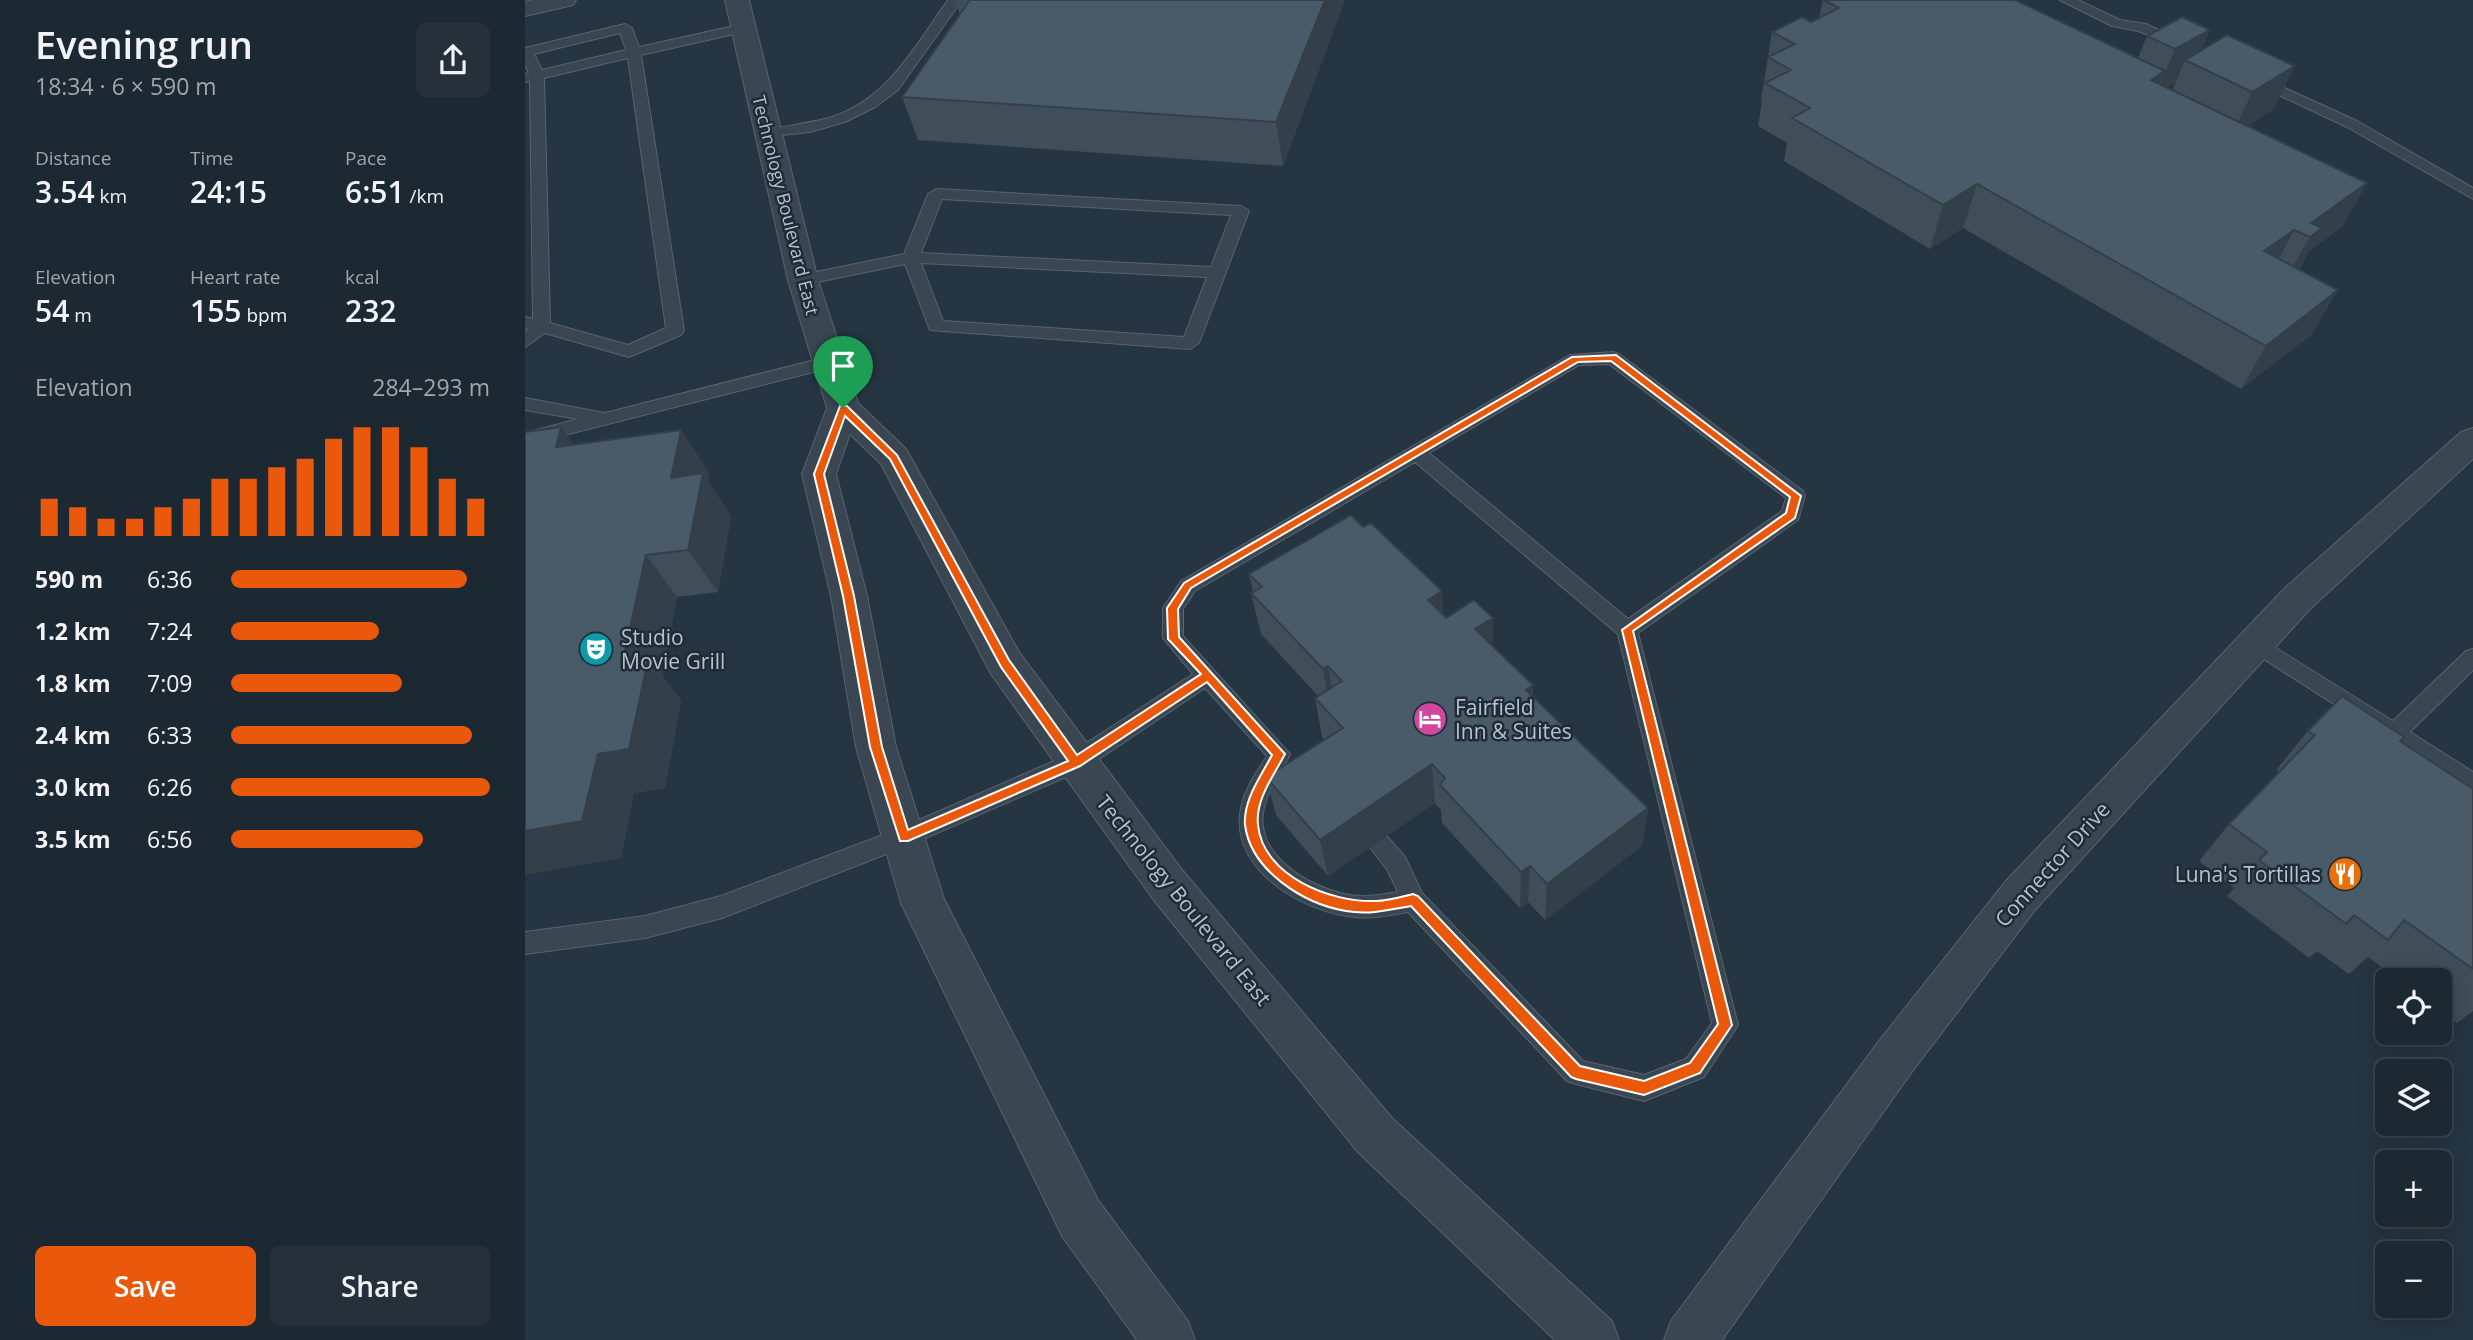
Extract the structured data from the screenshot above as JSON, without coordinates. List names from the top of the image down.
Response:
{
  "streets": {
    "street": ["Technology Boulevard East", "Connector Drive"]
  },
  "places": {
    "theatre": ["Studio Movie Grill"],
    "hotel": ["Fairfield Inn & Suites"],
    "restaurant": ["Luna's Tortillas"]
  },
  "page": {
    "heading": ["Evening run", "18:34 · 6 × 590 m"],
    "stats": [
      ["Distance", "3.54 km"],
      ["Time", "24:15"],
      ["Pace", "6:51 /km"],
      ["Elevation", "54 m"],
      ["Heart rate", "155 bpm"],
      ["kcal", "232"]
    ],
    "chart": ["Elevation", "284–293 m"],
    "list": [
      {
        "name": "590 m",
        "note": "6:36"
      },
      {
        "name": "1.2 km",
        "note": "7:24"
      },
      {
        "name": "1.8 km",
        "note": "7:09"
      },
      {
        "name": "2.4 km",
        "note": "6:33"
      },
      {
        "name": "3.0 km",
        "note": "6:26"
      },
      {
        "name": "3.5 km",
        "note": "6:56"
      }
    ],
    "map_buttons": ["+", "−"],
    "buttons": ["Save", "Share"]
  }
}
